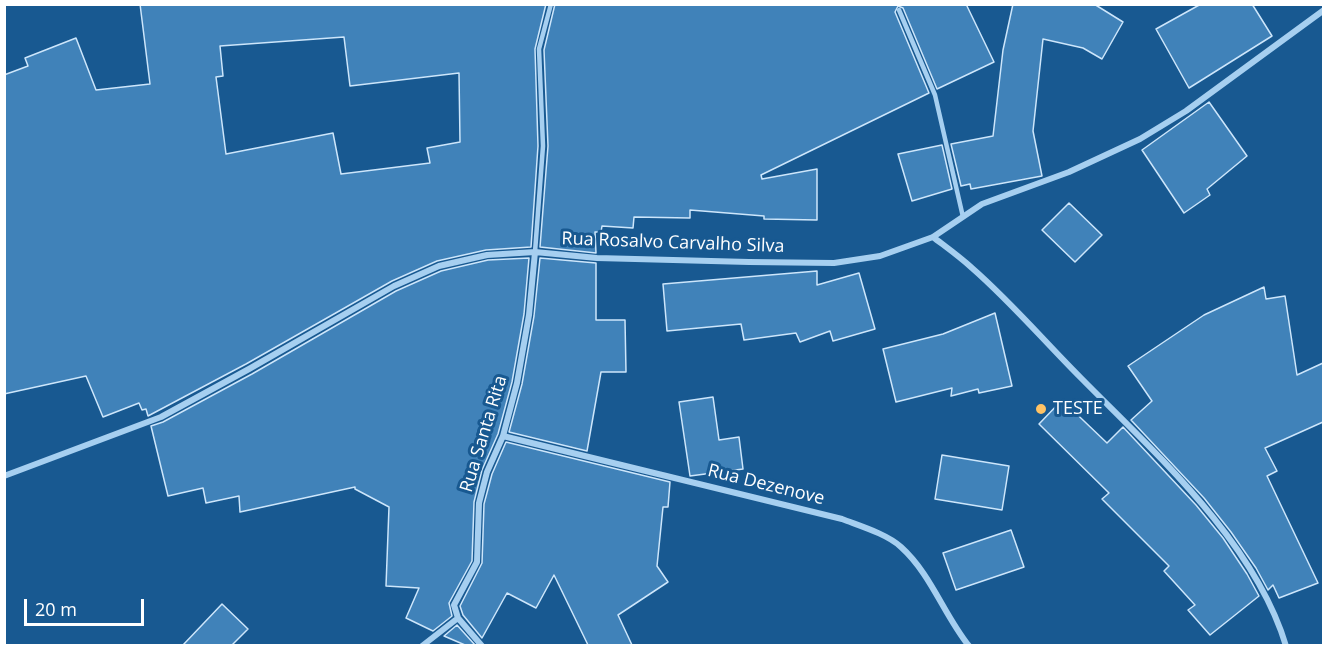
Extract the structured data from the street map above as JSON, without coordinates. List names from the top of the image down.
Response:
{
  "streets": {
    "street": ["Rua Rosalvo Carvalho Silva", "Rua Santa Rita", "Rua Dezenove"]
  },
  "crossings": [
    ["Rua Rosalvo Carvalho Silva", "Rua Santa Rita"],
    ["Rua Santa Rita", "Rua Dezenove"]
  ],
  "places": ["TESTE"],
  "scale_bar": "20 m"
}
